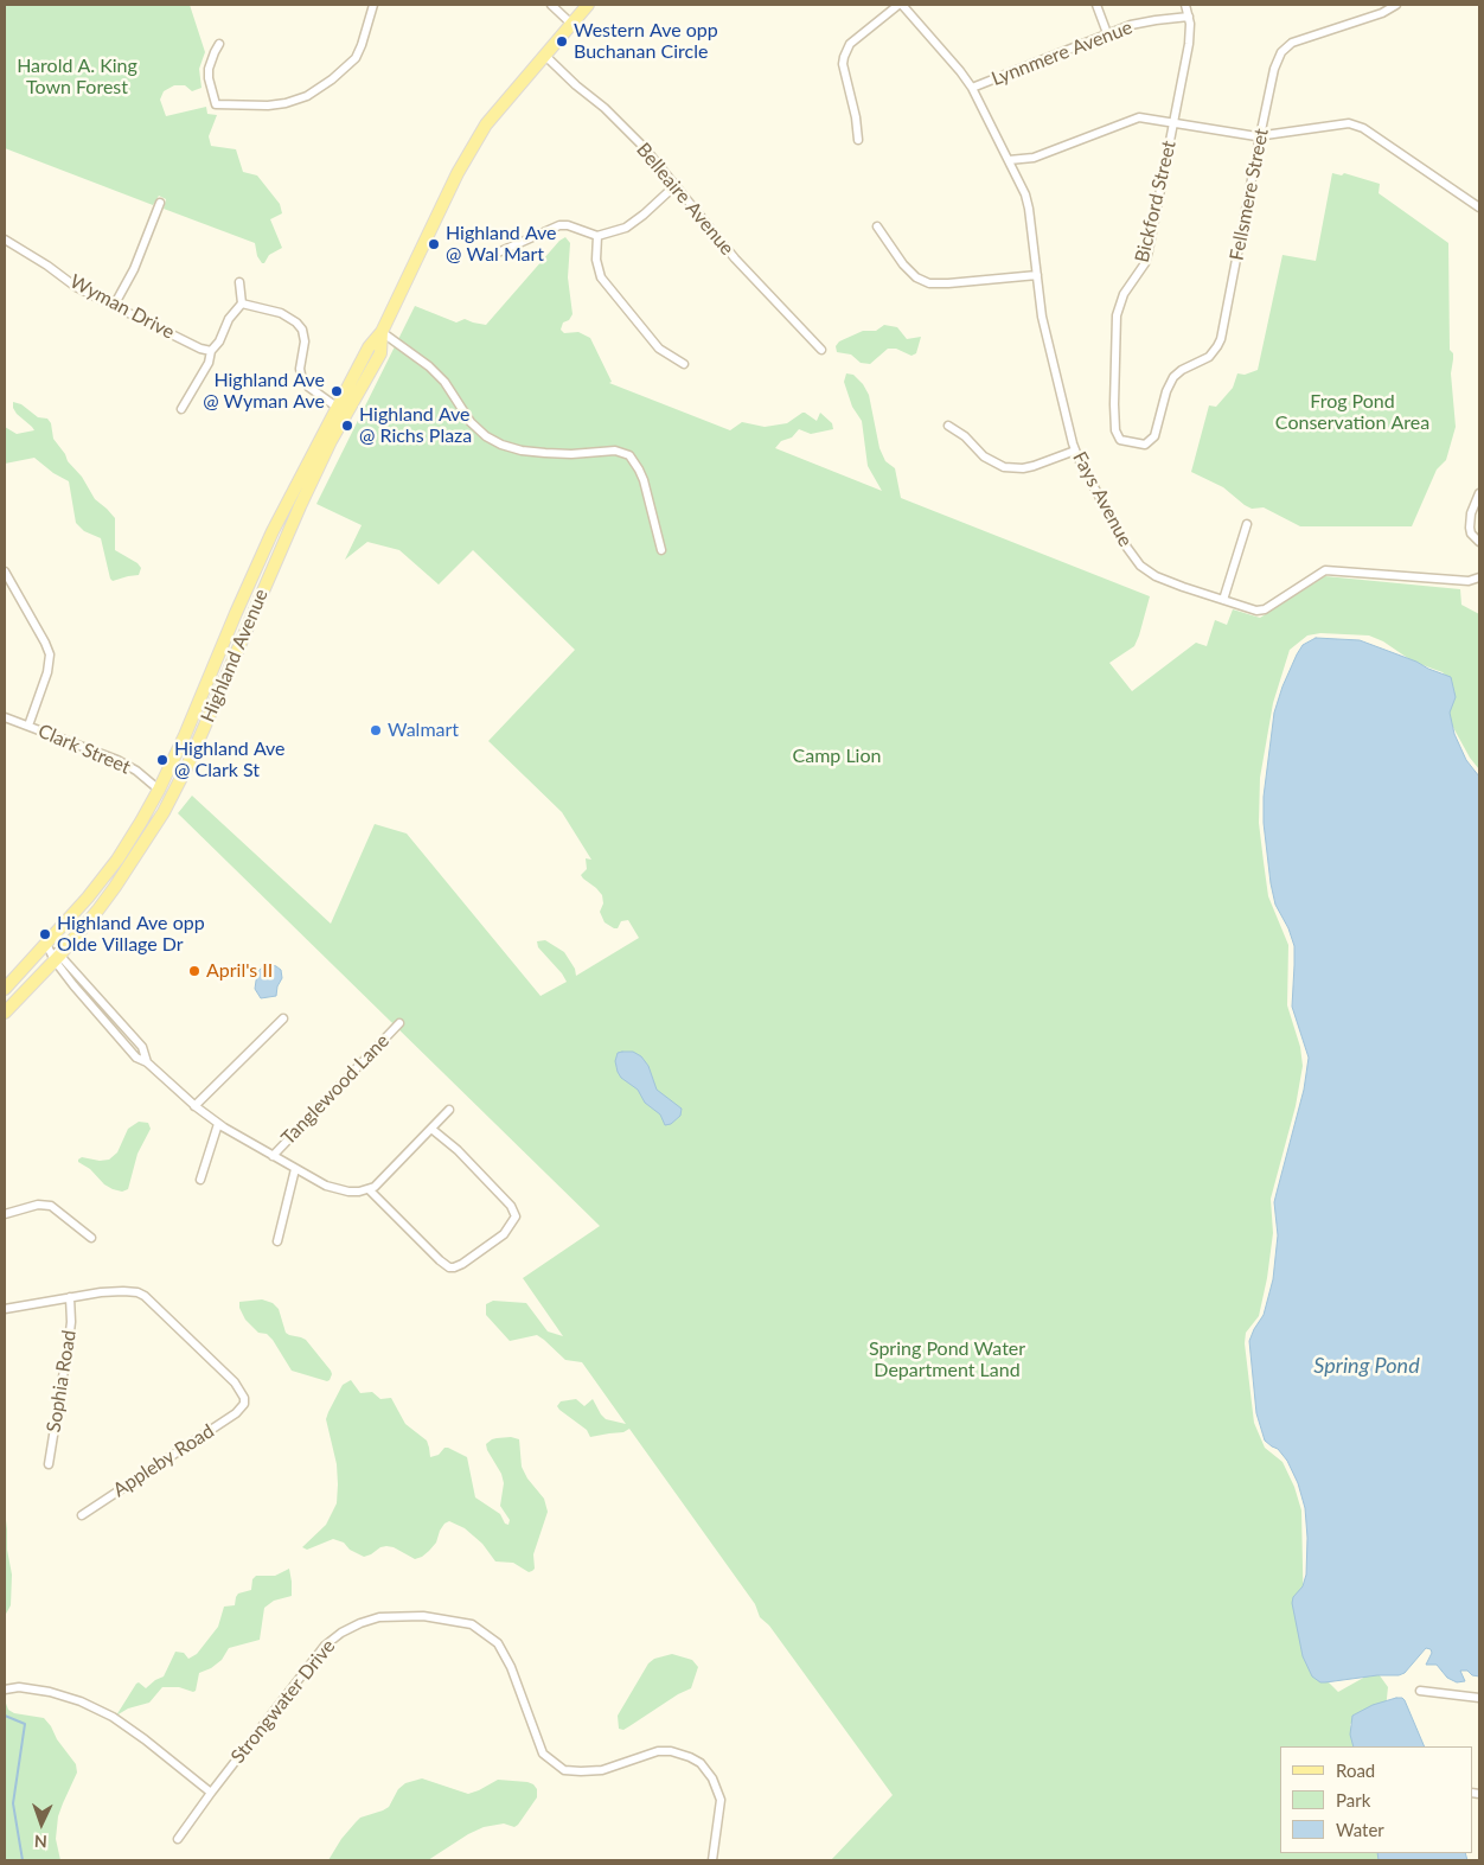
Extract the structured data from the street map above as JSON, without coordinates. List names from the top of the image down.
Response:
{
  "streets": {
    "main road": ["Highland Avenue"],
    "street": [
      "Lynnmere Avenue",
      "Fellsmere Street",
      "Belleaire Avenue",
      "Bickford Street",
      "Wyman Drive",
      "Fays Avenue",
      "Clark Street",
      "Tanglewood Lane",
      "Sophia Road",
      "Appleby Road",
      "Strongwater Drive"
    ]
  },
  "crossings": [
    ["Lynnmere Avenue", "Bickford Street"],
    ["Lynnmere Avenue", "Fays Avenue"],
    ["Fellsmere Street", "Bickford Street"],
    ["Belleaire Avenue", "Highland Avenue"],
    ["Highland Avenue", "Clark Street"],
    ["Sophia Road", "Appleby Road"]
  ],
  "water": ["Spring Pond"],
  "parks": [
    "Harold A. King Town Forest",
    "Frog Pond Conservation Area",
    "Camp Lion",
    "Spring Pond Water Department Land"
  ],
  "places": [
    "Western Ave opp Buchanan Circle",
    "Highland Ave @ Wal Mart",
    "Highland Ave @ Wyman Ave",
    "Highland Ave @ Richs Plaza",
    "Walmart",
    "Highland Ave @ Clark St",
    "Highland Ave opp Olde Village Dr",
    "April's II"
  ],
  "legend": ["Road", "Park", "Water"],
  "north": "bottom"
}
